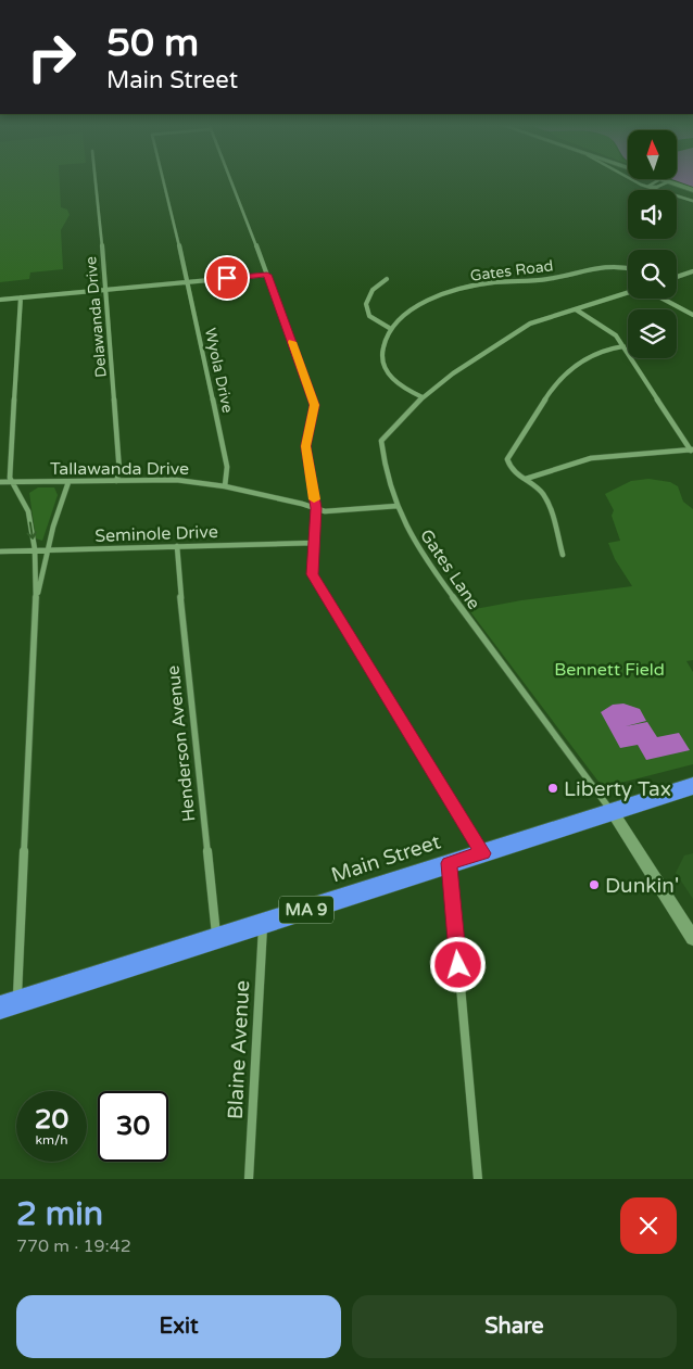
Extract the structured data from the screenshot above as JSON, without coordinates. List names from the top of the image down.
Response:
{
  "streets": {
    "highway": ["Main Street", "MA 9"],
    "street": [
      "Gates Road",
      "Delawanda Drive",
      "Wyola Drive",
      "Tallawanda Drive",
      "Seminole Drive",
      "Gates Lane",
      "Henderson Avenue",
      "Blaine Avenue"
    ]
  },
  "crossings": [
    ["Delawanda Drive", "Tallawanda Drive"],
    ["Wyola Drive", "Tallawanda Drive"],
    ["Tallawanda Drive", "Gates Lane"],
    ["Seminole Drive", "Henderson Avenue"],
    ["Gates Lane", "Main Street"],
    ["Henderson Avenue", "Main Street"],
    ["Main Street", "Blaine Avenue"]
  ],
  "parks": ["Bennett Field"],
  "places": ["Liberty Tax", "Dunkin'"],
  "north": "top",
  "page": {
    "turn": ["50 m", "Main Street"],
    "speed": "20 km/h",
    "limit": "30",
    "heading": ["2 min", "770 m · 19:42"],
    "buttons": ["Exit", "Share"]
  }
}
